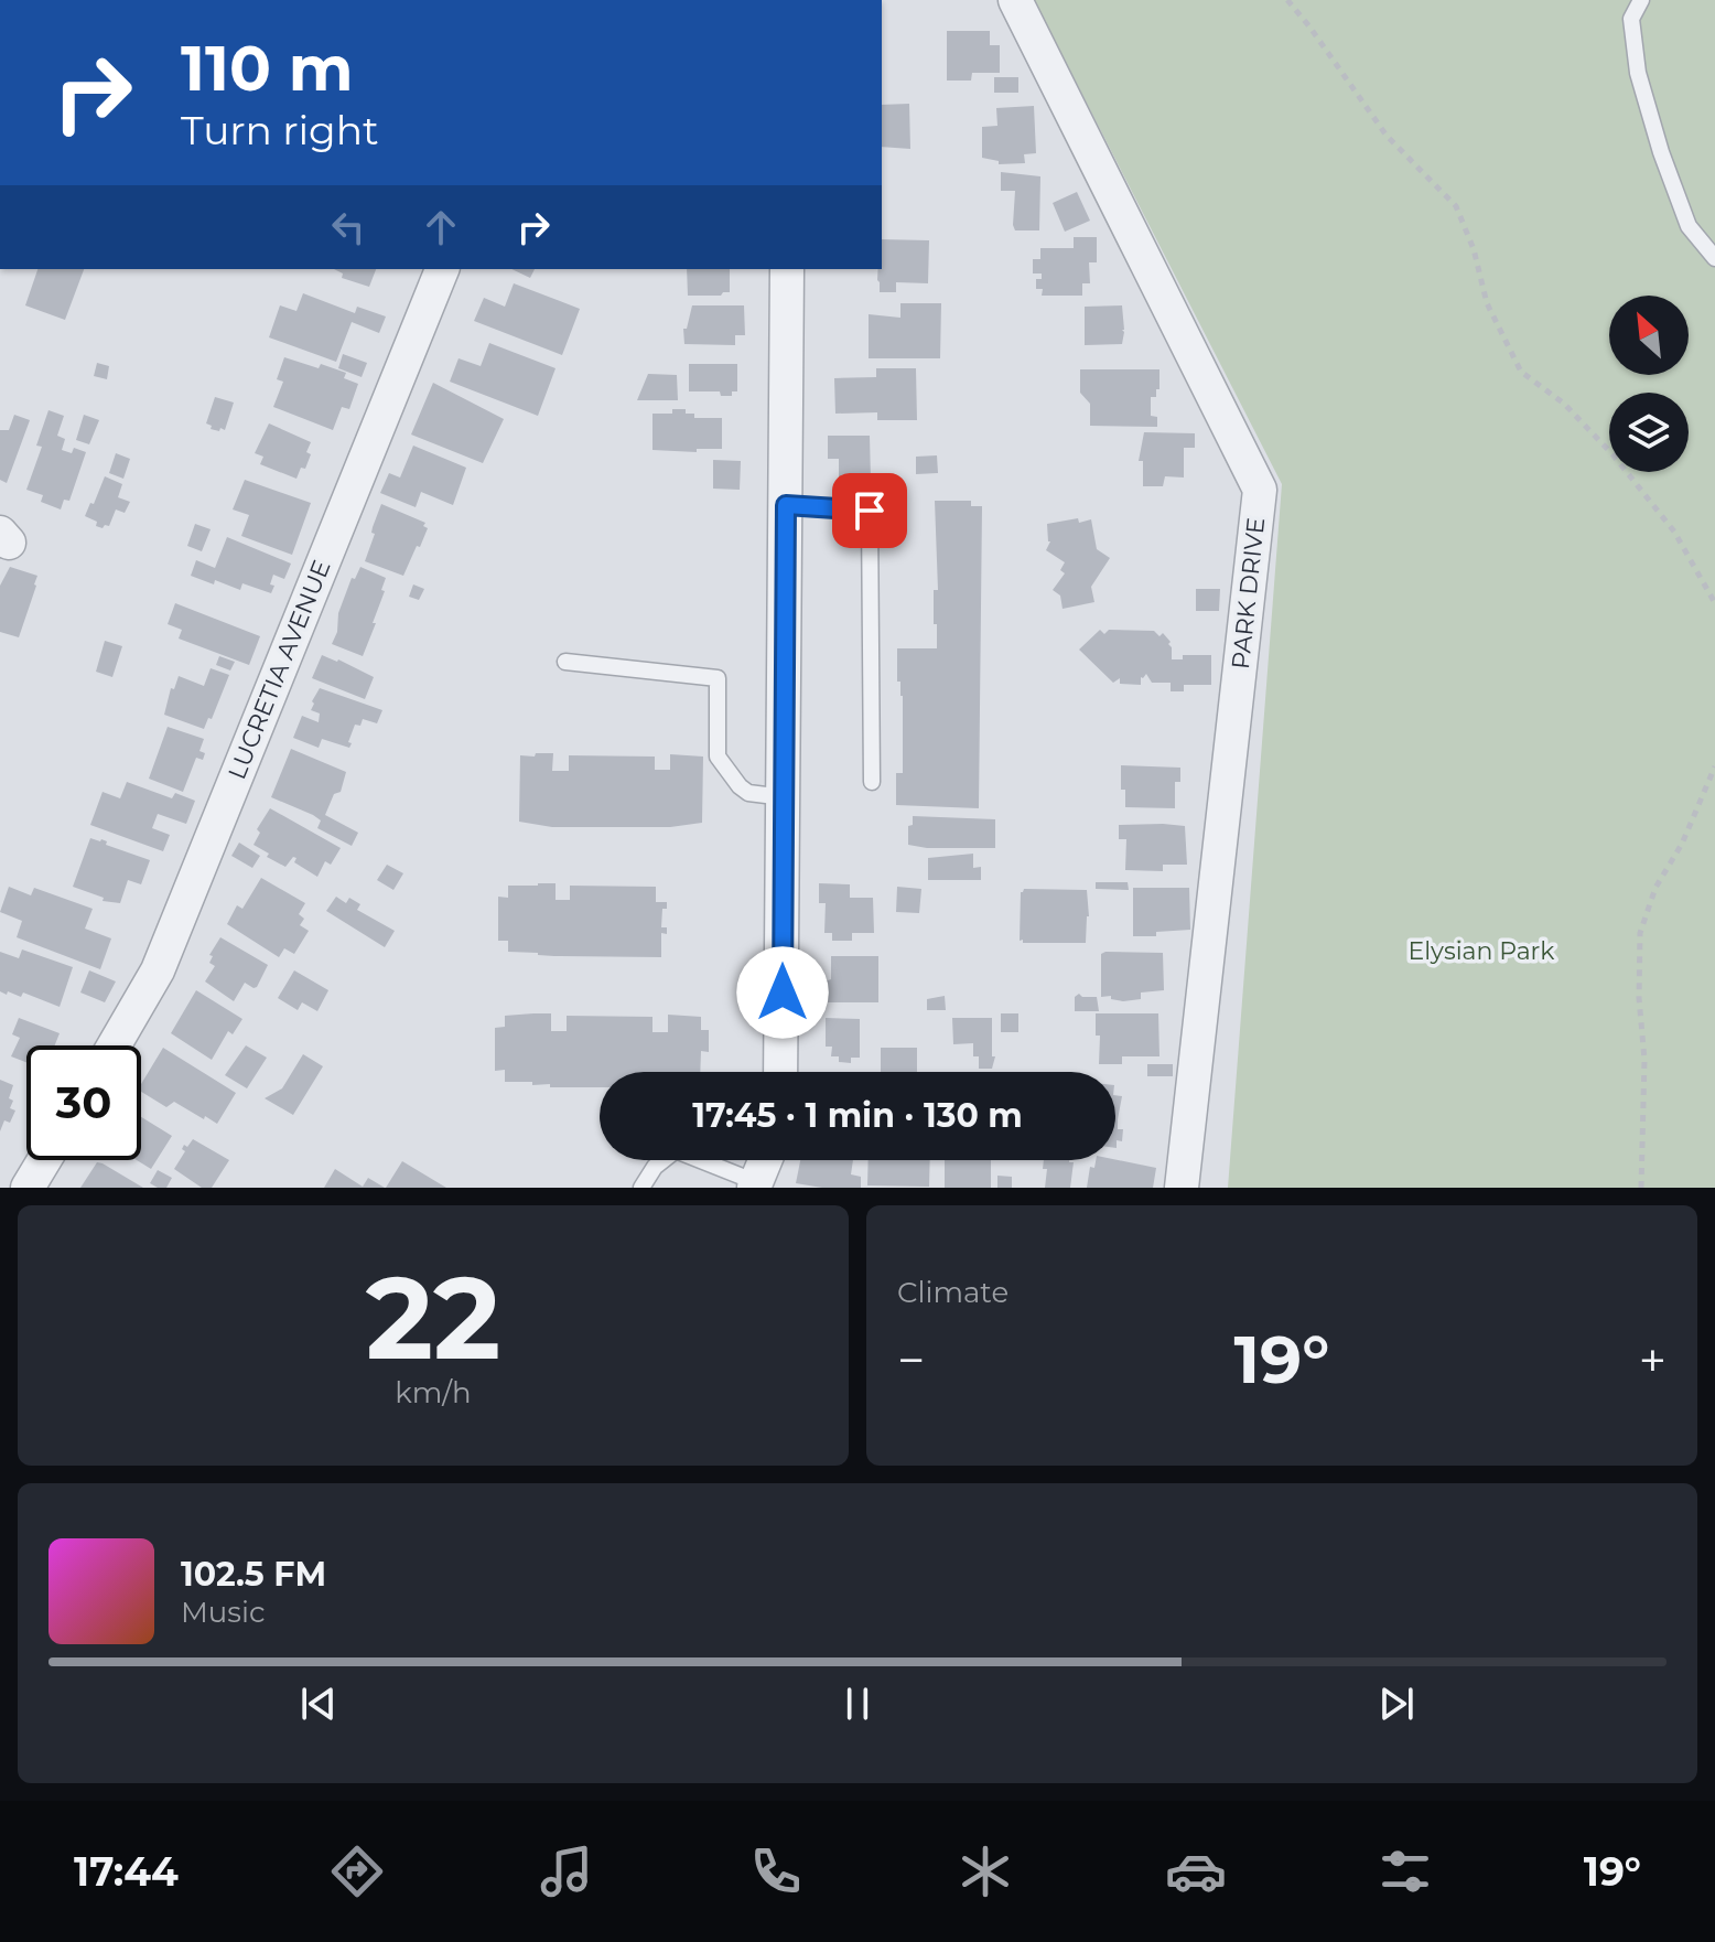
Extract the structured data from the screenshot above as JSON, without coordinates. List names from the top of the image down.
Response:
{
  "streets": {
    "street": ["PARK DRIVE", "LUCRETIA AVENUE"]
  },
  "parks": ["Elysian Park"],
  "north": "top left",
  "page": {
    "turn": ["110 m", "Turn right"],
    "limit": "30",
    "trip": "17:45 · 1 min · 130 m",
    "tile": [
      ["22", "km/h"],
      "Climate"
    ],
    "heat": ["−", "19°", "+"],
    "song": ["102.5 FM", "Music"],
    "tabs": ["17:44", "19°"]
  }
}
